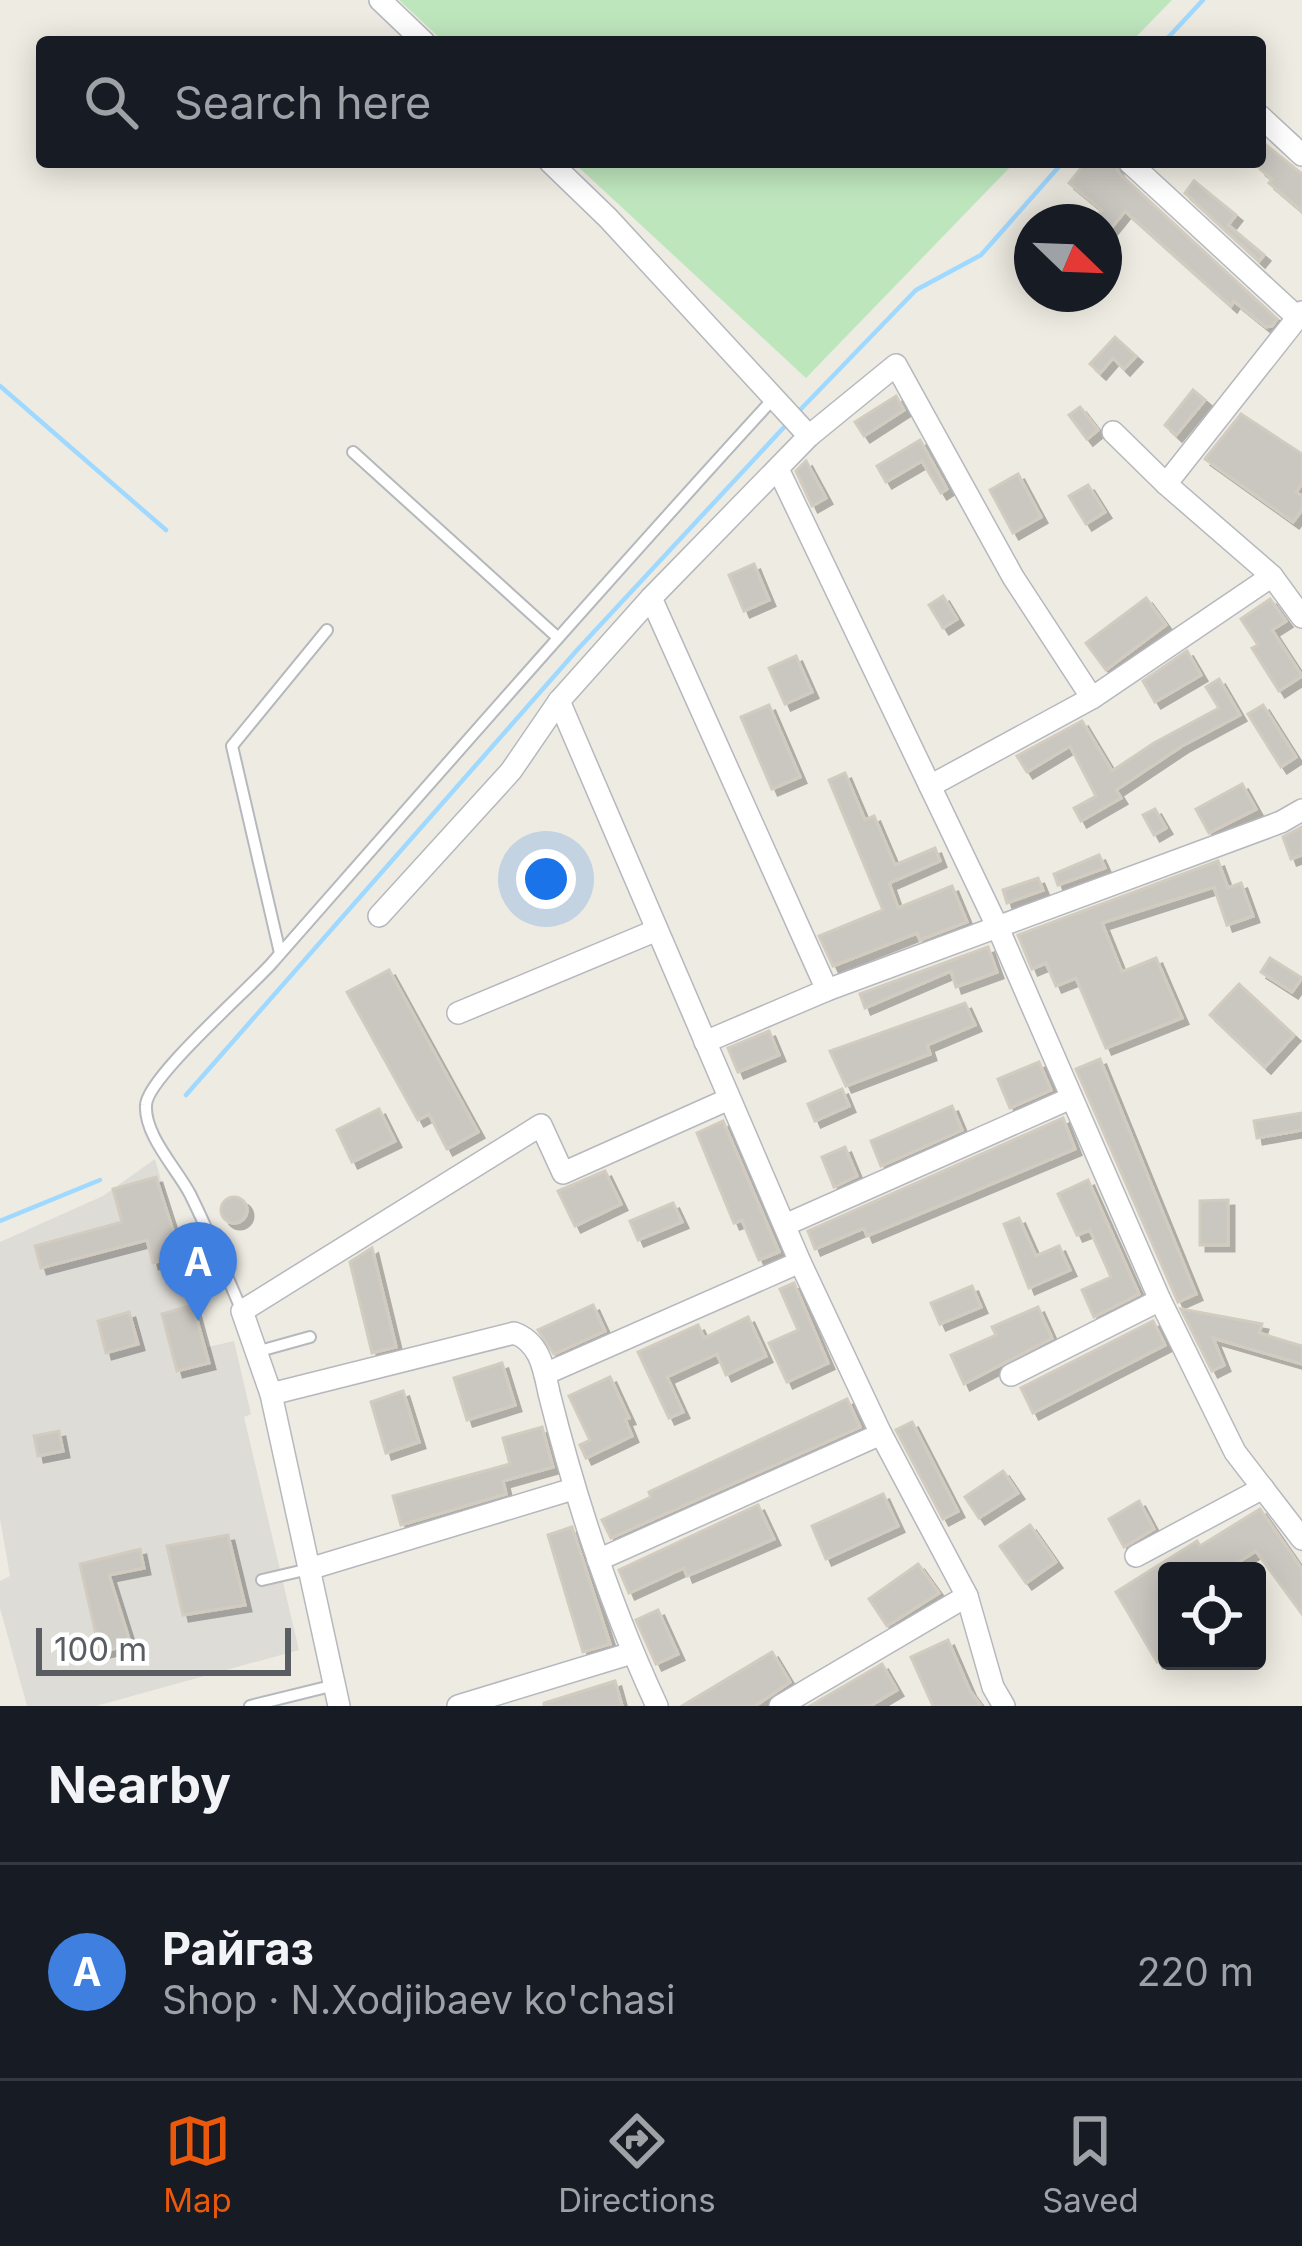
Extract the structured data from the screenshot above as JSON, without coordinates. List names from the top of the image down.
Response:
{
  "scale_bar": "100 m",
  "north": "bottom right",
  "page": {
    "search": "Search here",
    "pins": "A",
    "scale": "100 m",
    "heading": "Nearby",
    "list": [
      {
        "mark": "A",
        "name": "Райгаз",
        "note": "Shop · N.Xodjibaev ko'chasi",
        "value": "220 m"
      }
    ],
    "nav": ["Map", "Directions", "Saved"]
  }
}
